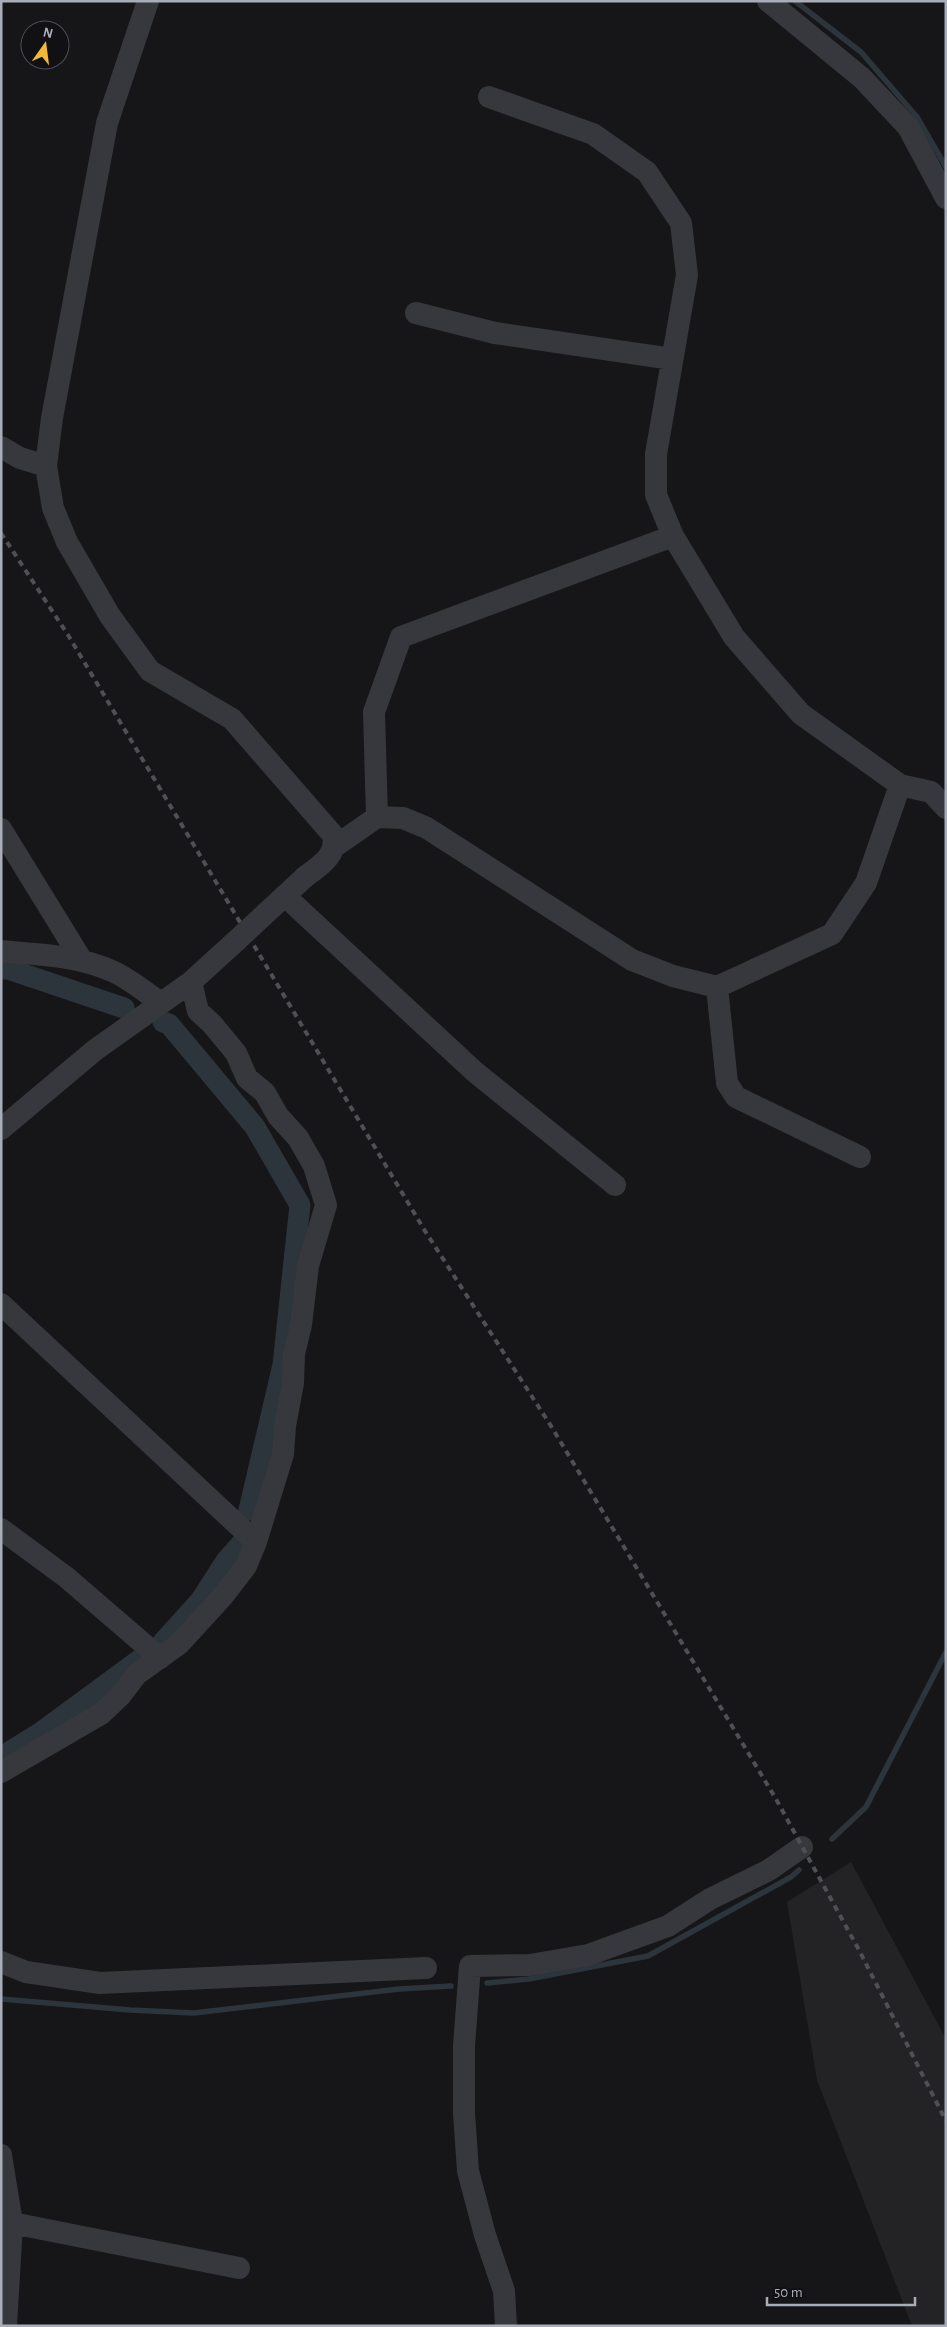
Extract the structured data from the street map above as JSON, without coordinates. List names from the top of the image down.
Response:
{
  "scale_bar": "50 m",
  "north": "top"
}
